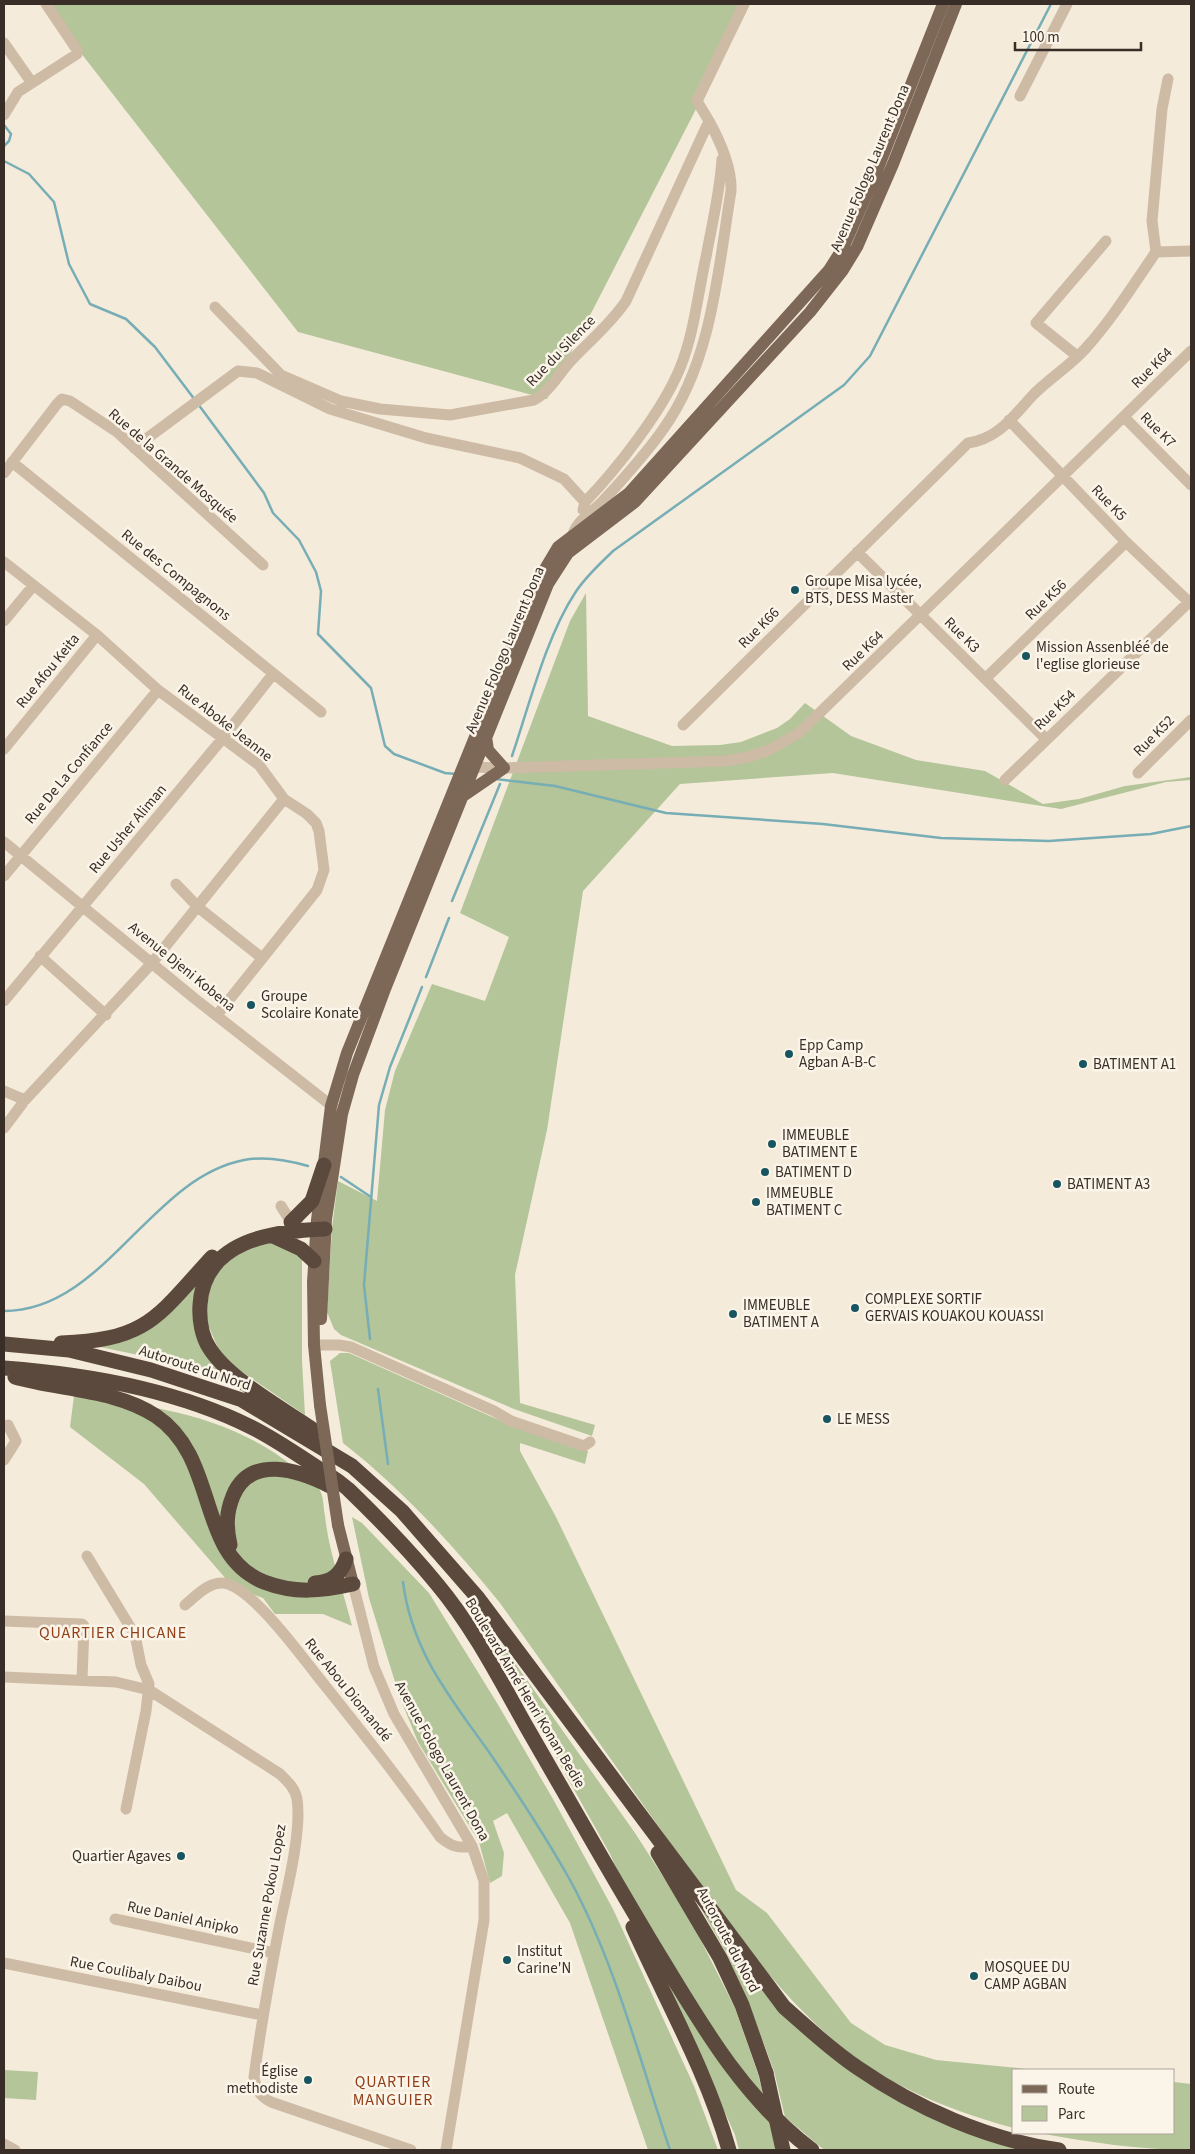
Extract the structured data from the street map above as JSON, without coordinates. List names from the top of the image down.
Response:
{
  "streets": {
    "highway": ["Autoroute du Nord", "Boulevard Aimé Henri Konan Bedie"],
    "main road": ["Avenue Fologo Laurent Dona"],
    "street": [
      "Rue du Silence",
      "Rue K64",
      "Rue K7",
      "Rue de la Grande Mosquée",
      "Rue K5",
      "Rue des Compagnons",
      "Rue K56",
      "Rue K66",
      "Rue K3",
      "Rue Afou Keita",
      "Rue K54",
      "Rue Aboke Jeanne",
      "Rue K52",
      "Rue De La Confiance",
      "Rue Usher Aliman",
      "Avenue Djeni Kobena",
      "Rue Abou Diomandé",
      "Rue Suzanne Pokou Lopez",
      "Rue Daniel Anipko",
      "Rue Coulibaly Daibou"
    ]
  },
  "crossings": [
    ["Avenue Fologo Laurent Dona", "Rue K64"],
    ["Avenue Fologo Laurent Dona", "Avenue Djeni Kobena"],
    ["Avenue Fologo Laurent Dona", "Rue Abou Diomandé"],
    ["Rue K64", "Rue K7"],
    ["Rue K64", "Rue K5"],
    ["Rue K64", "Rue K3"],
    ["Rue de la Grande Mosquée", "Rue des Compagnons"],
    ["Rue K5", "Rue K56"],
    ["Rue K5", "Rue K66"],
    ["Rue K5", "Rue K54"],
    ["Rue des Compagnons", "Rue Usher Aliman"],
    ["Rue K56", "Rue K3"],
    ["Rue K66", "Rue K3"],
    ["Rue K3", "Rue K54"],
    ["Rue Afou Keita", "Rue Aboke Jeanne"],
    ["Rue Aboke Jeanne", "Rue De La Confiance"],
    ["Rue Aboke Jeanne", "Rue Usher Aliman"],
    ["Rue Aboke Jeanne", "Avenue Djeni Kobena"],
    ["Rue De La Confiance", "Avenue Djeni Kobena"],
    ["Rue Usher Aliman", "Avenue Djeni Kobena"],
    ["Autoroute du Nord", "Boulevard Aimé Henri Konan Bedie"],
    ["Rue Suzanne Pokou Lopez", "Rue Daniel Anipko"],
    ["Rue Suzanne Pokou Lopez", "Rue Coulibaly Daibou"]
  ],
  "districts": ["QUARTIER CHICANE", "QUARTIER MANGUIER"],
  "places": [
    "Groupe Misa lycée, BTS, DESS Master",
    "Mission Assenbléé de l'eglise glorieuse",
    "Groupe Scolaire Konate",
    "Epp Camp Agban A-B-C",
    "BATIMENT A1",
    "IMMEUBLE BATIMENT E",
    "BATIMENT D",
    "BATIMENT A3",
    "IMMEUBLE BATIMENT C",
    "COMPLEXE SORTIF GERVAIS KOUAKOU KOUASSI",
    "IMMEUBLE BATIMENT A",
    "LE MESS",
    "Quartier Agaves",
    "Institut Carine'N",
    "MOSQUEE DU CAMP AGBAN",
    "Église methodiste"
  ],
  "legend": ["Route", "Parc"],
  "scale_bar": "100 m"
}
